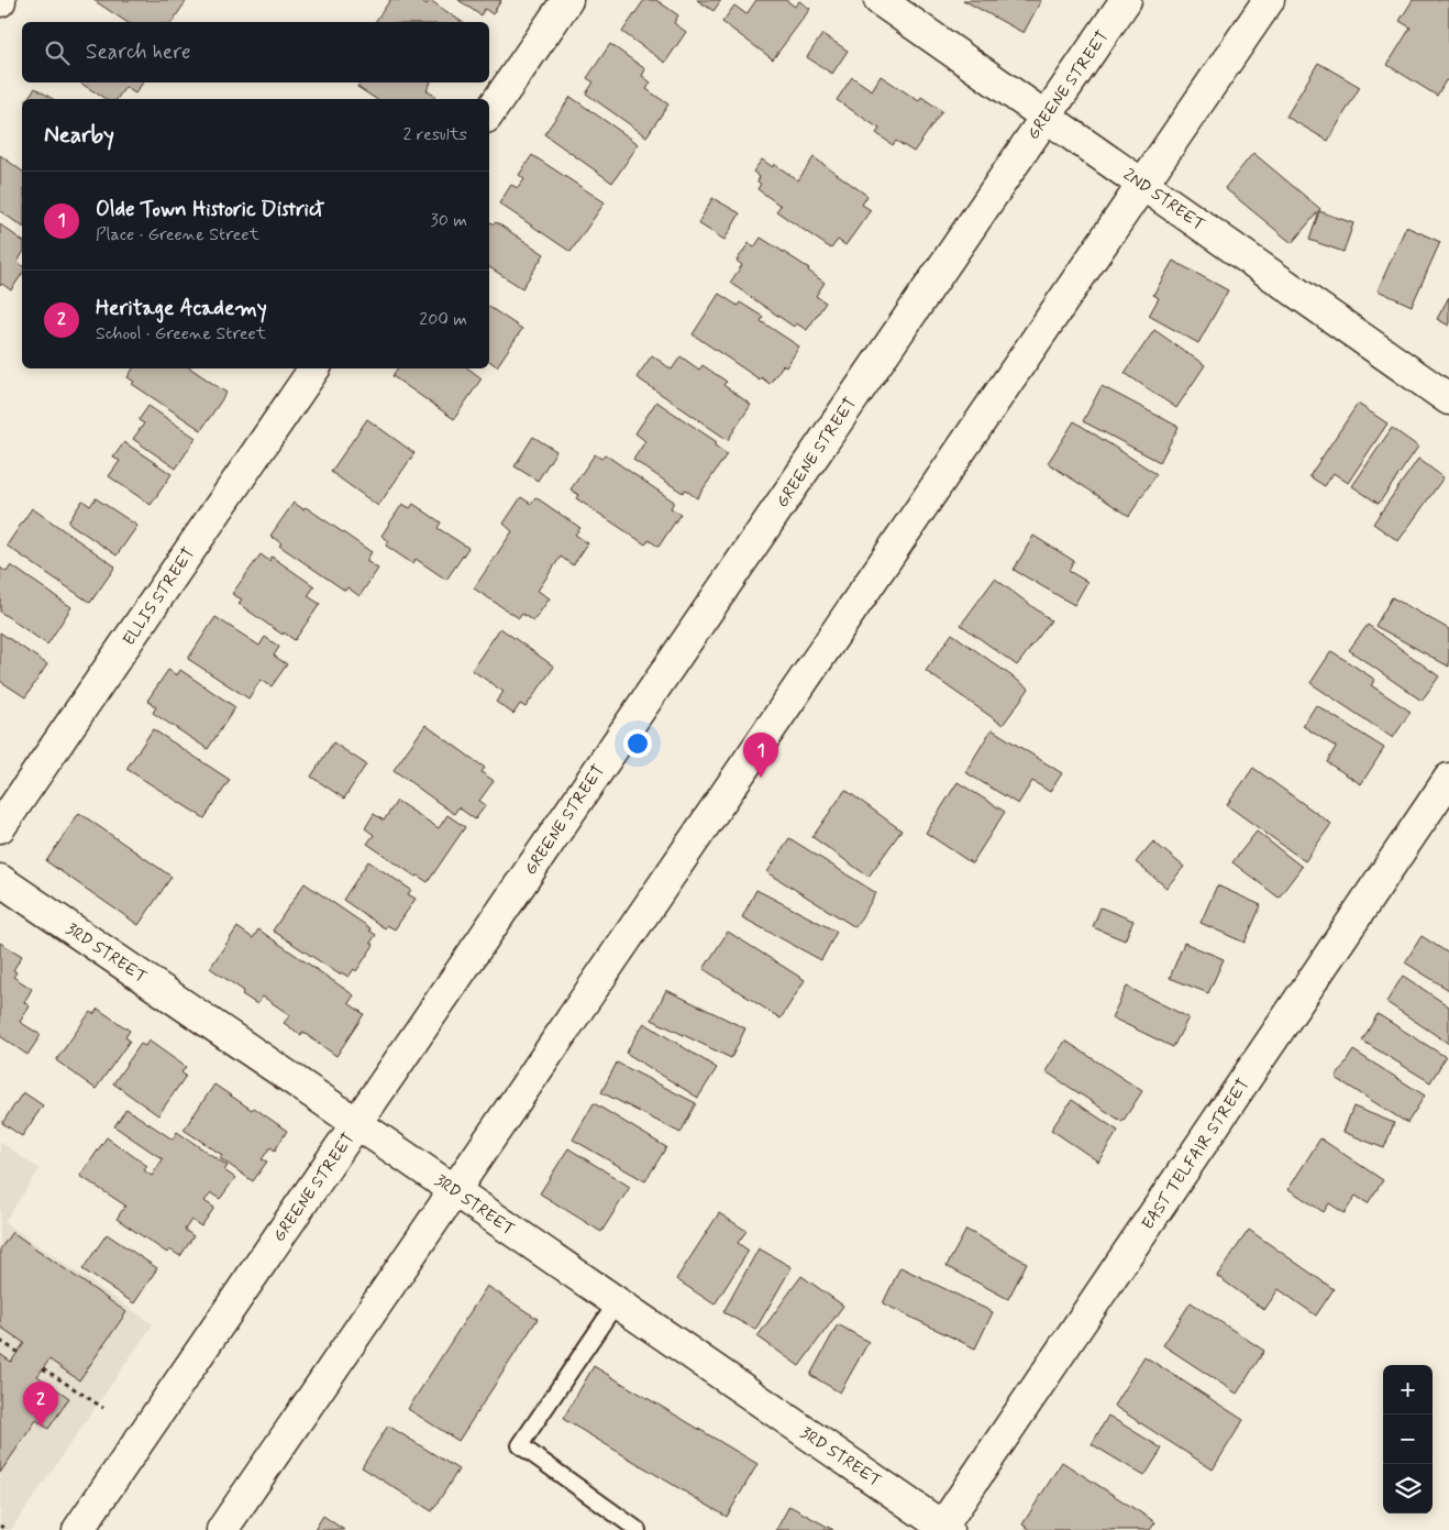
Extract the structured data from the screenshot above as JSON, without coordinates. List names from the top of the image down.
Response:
{
  "streets": {
    "main road": [
      "GREENE STREET",
      "2ND STREET",
      "ELLIS STREET",
      "3RD STREET",
      "EAST TELFAIR STREET"
    ]
  },
  "crossings": [
    ["GREENE STREET", "2ND STREET"],
    ["GREENE STREET", "3RD STREET"],
    ["3RD STREET", "EAST TELFAIR STREET"]
  ],
  "page": {
    "search": "Search here",
    "heading": ["Nearby", "2 results"],
    "list": [
      {
        "mark": "1",
        "name": "Olde Town Historic District",
        "note": "Place · Greene Street",
        "value": "30 m"
      },
      {
        "mark": "2",
        "name": "Heritage Academy",
        "note": "School · Greene Street",
        "value": "200 m"
      }
    ],
    "pins": ["1", "2"],
    "map_buttons": ["+", "−"]
  }
}
